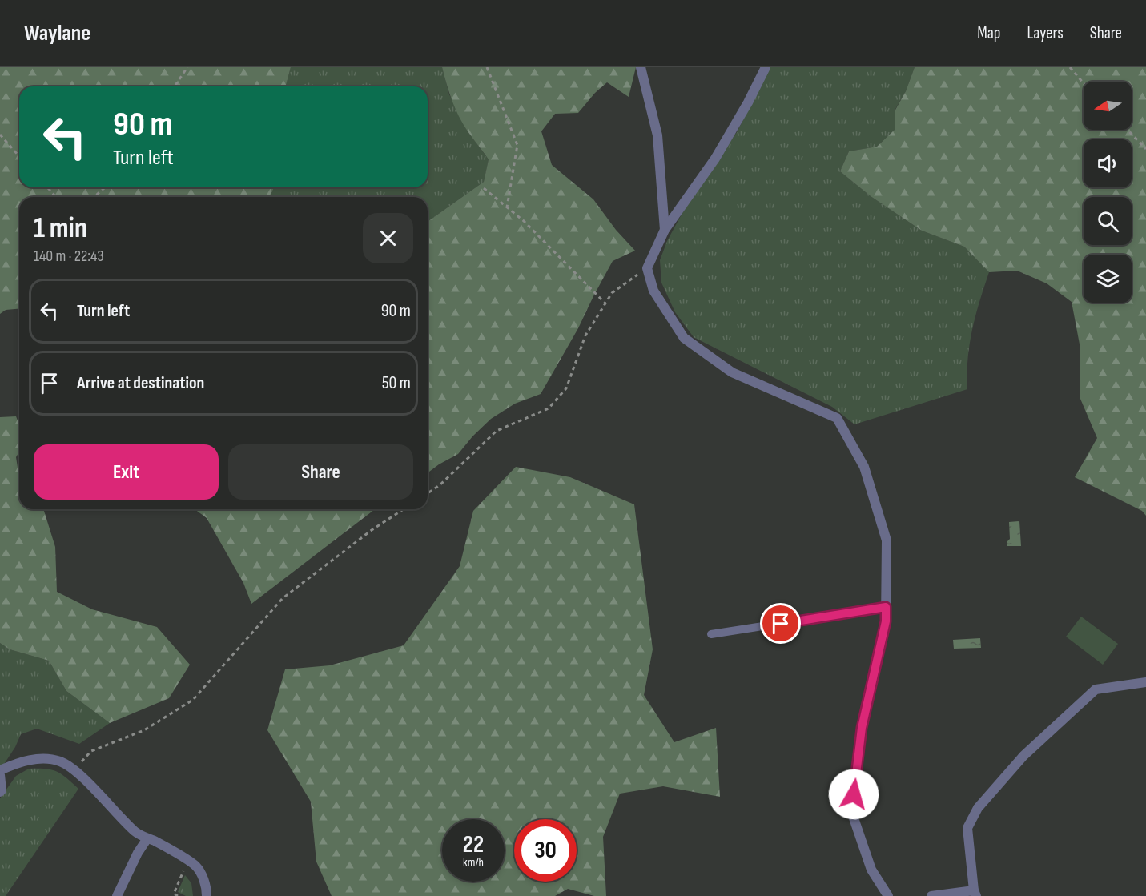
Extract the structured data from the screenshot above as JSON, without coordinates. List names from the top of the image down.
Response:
{
  "north": "left",
  "page": {
    "header": "Waylane",
    "nav": ["Map", "Layers", "Share"],
    "turn": ["90 m", "Turn left"],
    "heading": ["1 min", "140 m · 22:43"],
    "list": [
      {
        "name": "Turn left",
        "value": "90 m"
      },
      {
        "name": "Arrive at destination",
        "value": "50 m"
      }
    ],
    "buttons": ["Exit", "Share"],
    "speed": "22 km/h",
    "limit": "30"
  }
}
